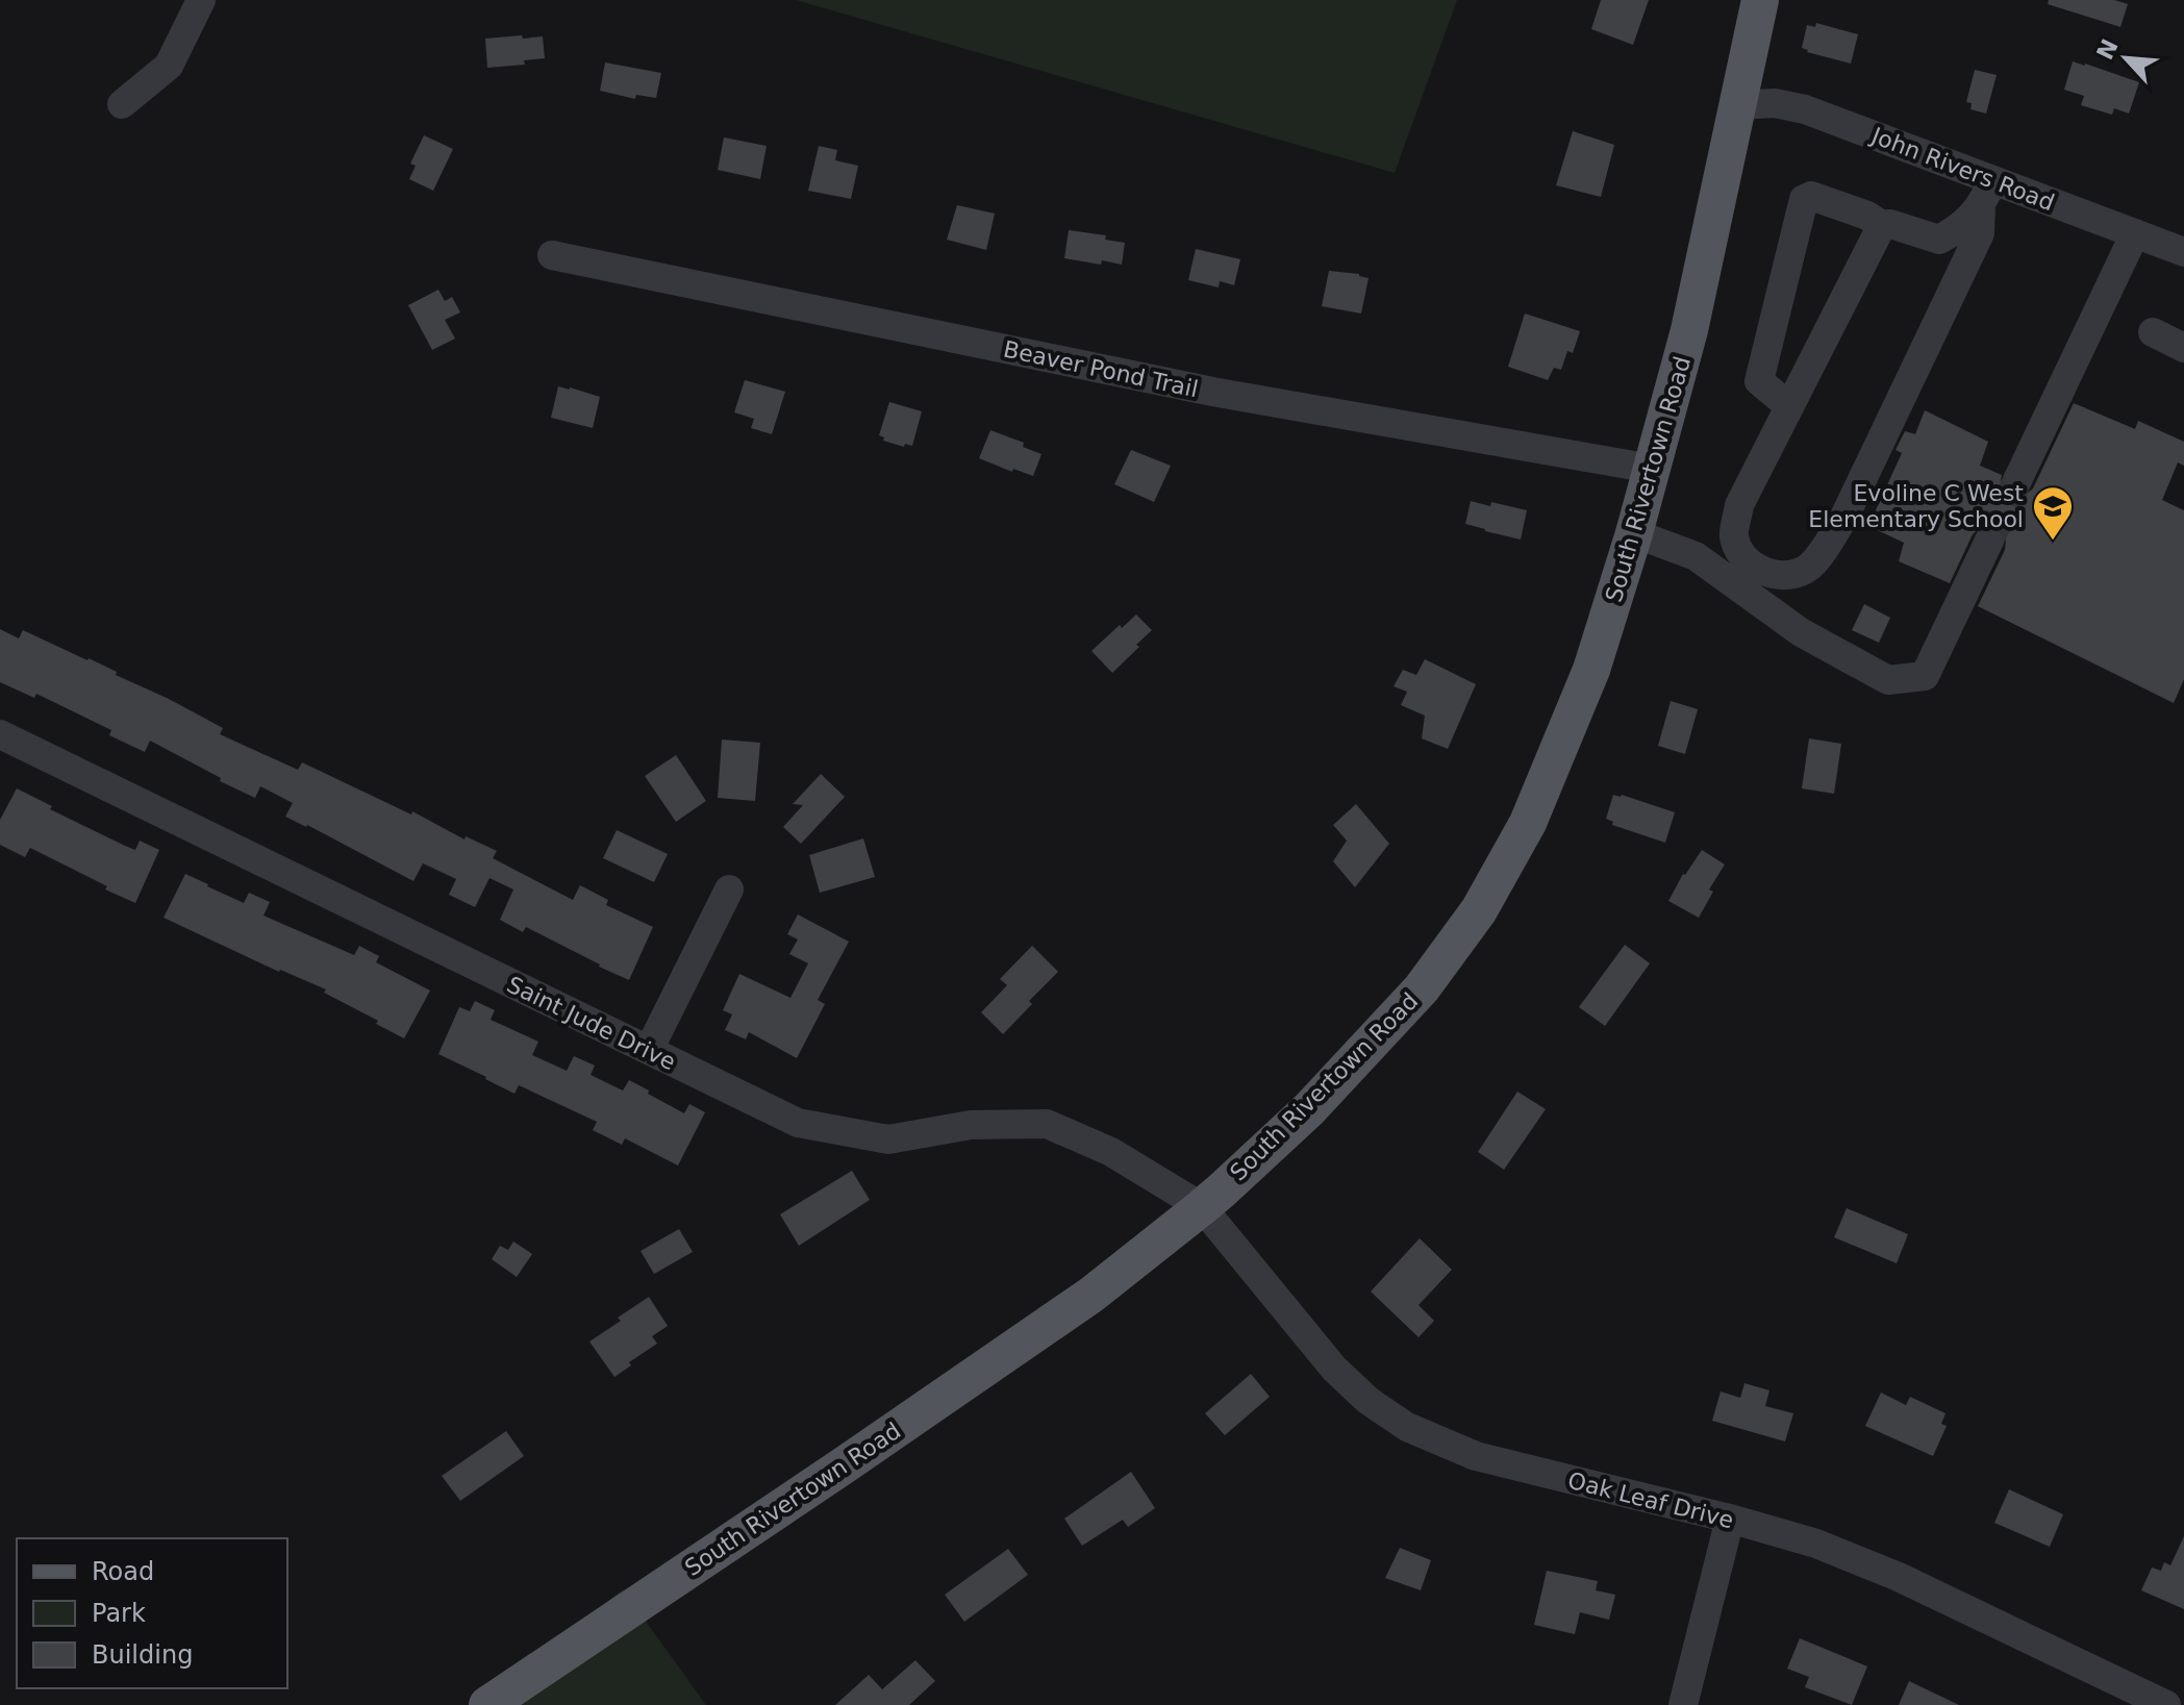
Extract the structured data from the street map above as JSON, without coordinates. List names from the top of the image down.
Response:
{
  "streets": {
    "main road": ["South Rivertown Road"],
    "street": [
      "John Rivers Road",
      "Beaver Pond Trail",
      "Saint Jude Drive",
      "Oak Leaf Drive"
    ]
  },
  "crossings": [
    ["John Rivers Road", "South Rivertown Road"],
    ["Beaver Pond Trail", "South Rivertown Road"],
    ["South Rivertown Road", "Saint Jude Drive"],
    ["South Rivertown Road", "Oak Leaf Drive"],
    ["Saint Jude Drive", "Oak Leaf Drive"]
  ],
  "places": {
    "school or university": ["Evoline C West Elementary School"]
  },
  "legend": ["Road", "Park", "Building"],
  "north": "top left"
}
